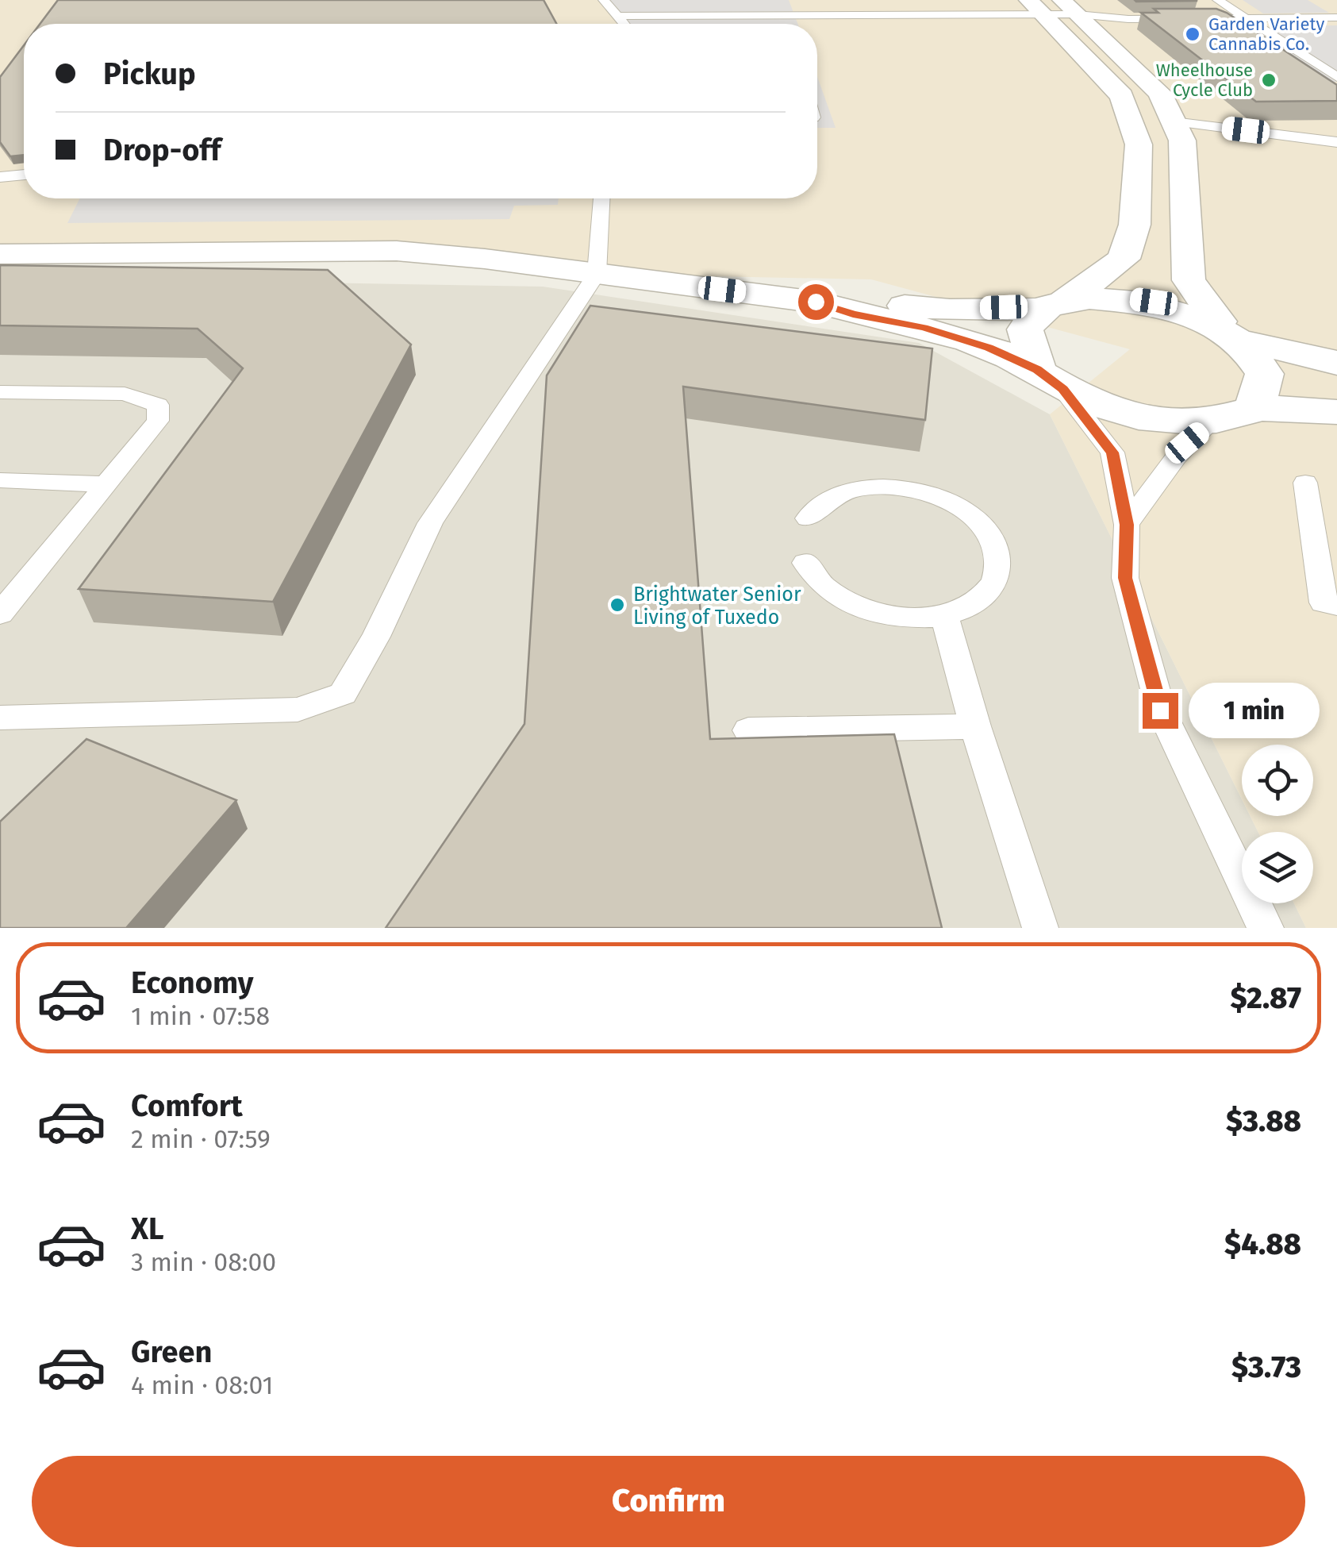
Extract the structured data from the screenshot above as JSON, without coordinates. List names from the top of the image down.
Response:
{
  "places": ["Garden Variety Cannabis Co.", "Wheelhouse Cycle Club", "Brightwater Senior Living of Tuxedo"],
  "page": {
    "banner": ["Pickup", "Drop-off"],
    "bubble": "1 min",
    "list": [
      {
        "name": "Economy",
        "note": "1 min · 07:58",
        "value": "$2.87"
      },
      {
        "name": "Comfort",
        "note": "2 min · 07:59",
        "value": "$3.88"
      },
      {
        "name": "XL",
        "note": "3 min · 08:00",
        "value": "$4.88"
      },
      {
        "name": "Green",
        "note": "4 min · 08:01",
        "value": "$3.73"
      }
    ],
    "buttons": "Confirm"
  }
}
